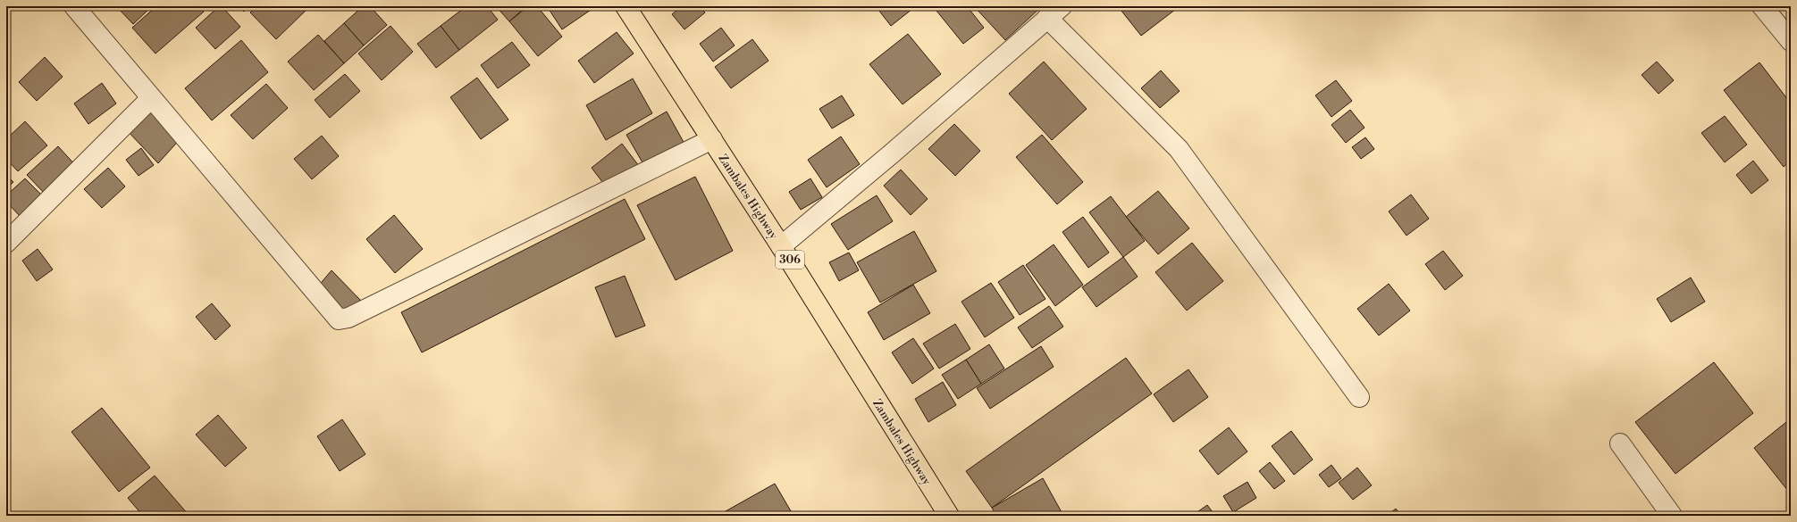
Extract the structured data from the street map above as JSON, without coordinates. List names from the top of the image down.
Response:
{
  "streets": {
    "main road": ["Zambales Highway", "306"]
  }
}
